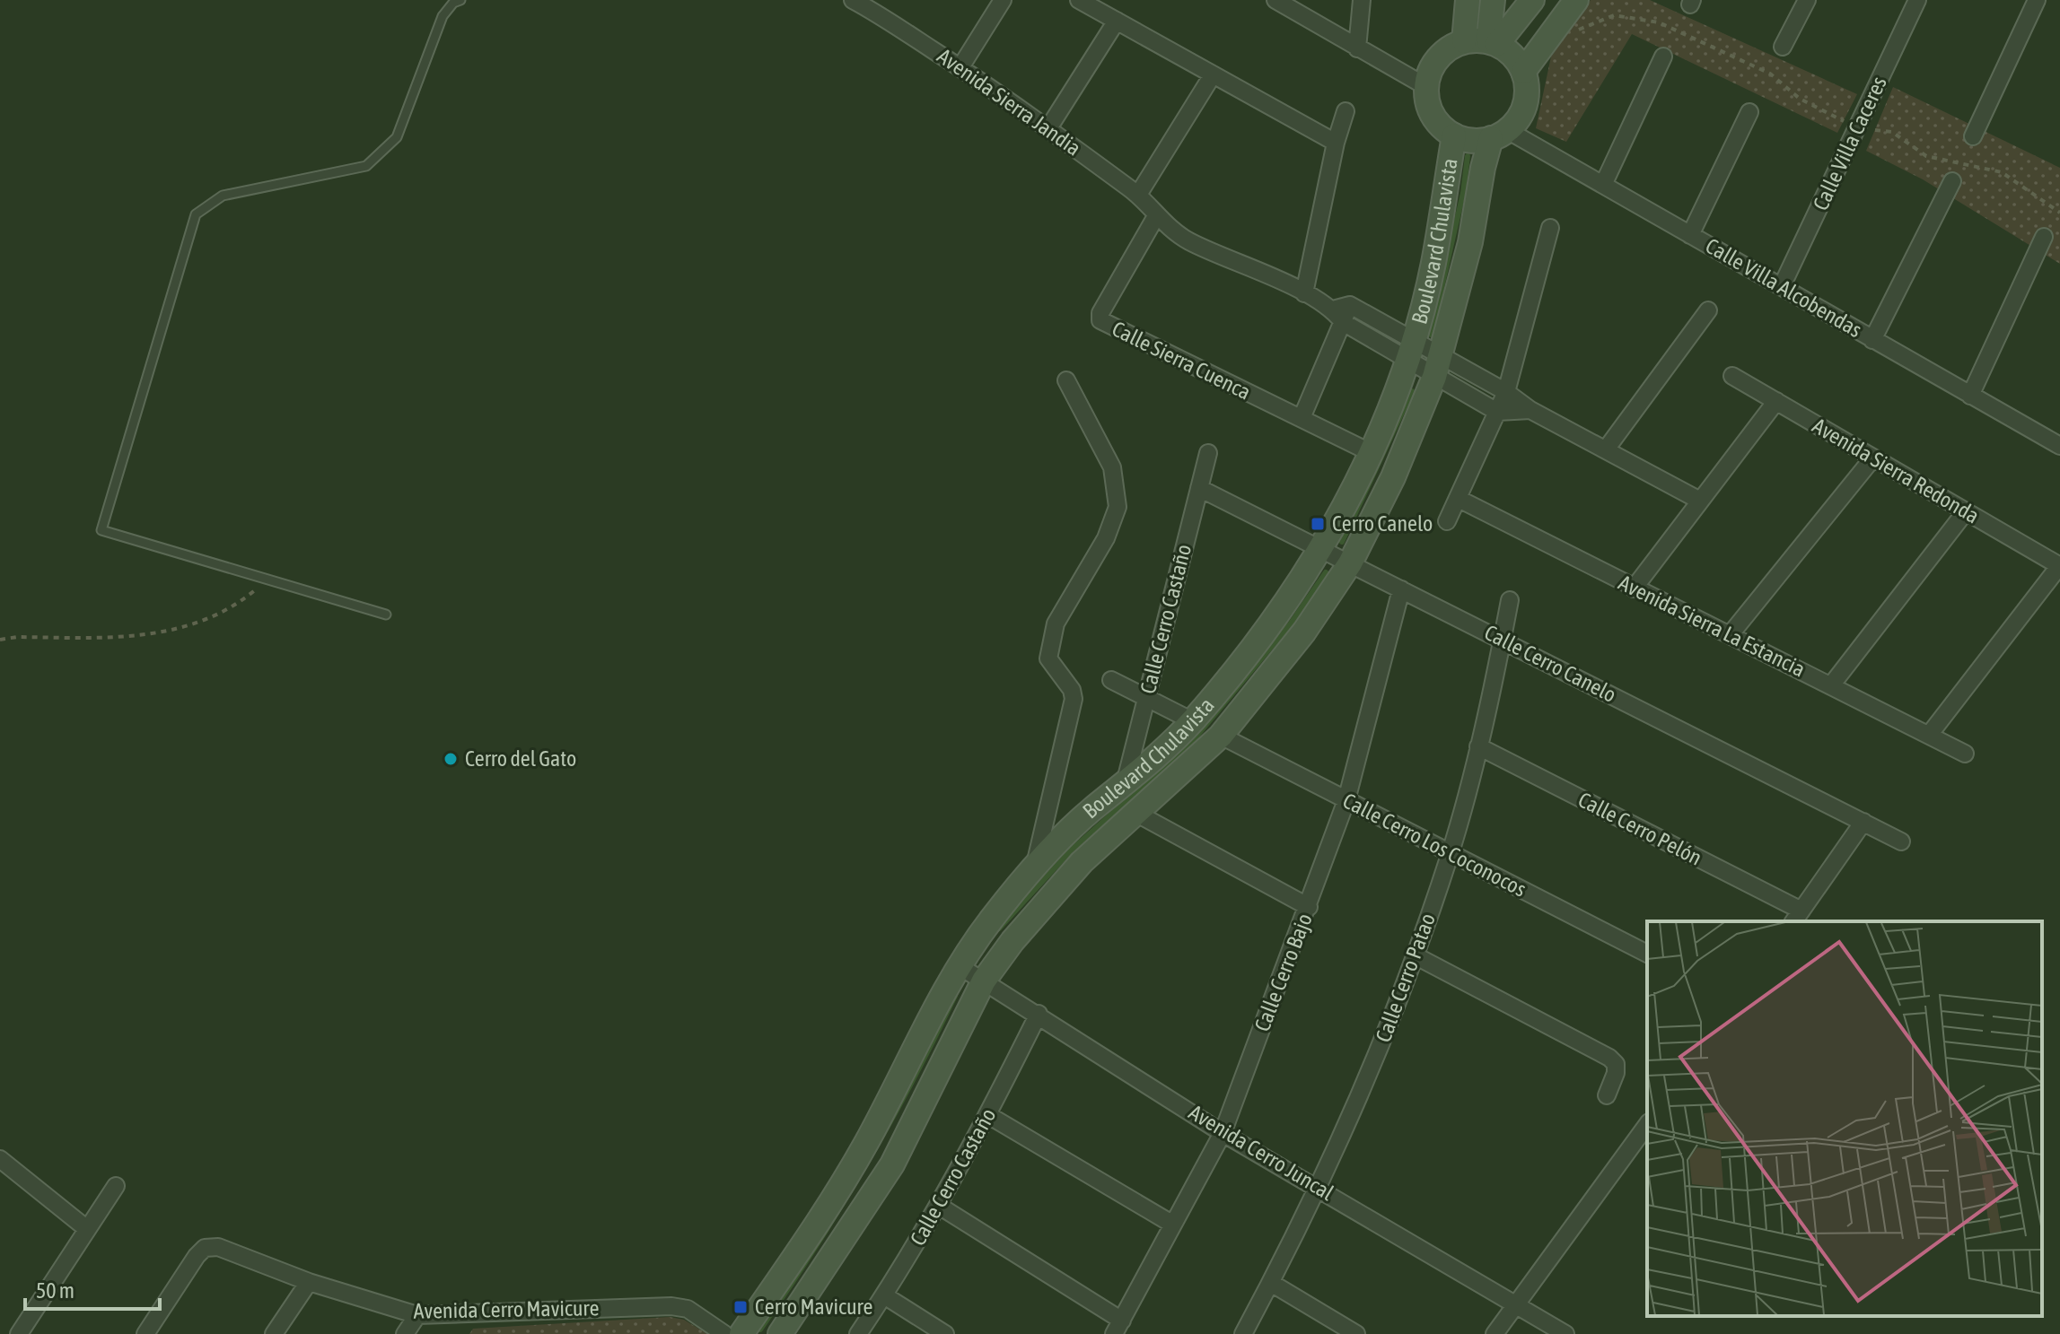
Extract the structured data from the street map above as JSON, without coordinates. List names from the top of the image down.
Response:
{
  "streets": {
    "street": [
      "Avenida Sierra Jandia",
      "Calle Villa Caceres",
      "Boulevard Chulavista",
      "Calle Villa Alcobendas",
      "Calle Sierra Cuenca",
      "Avenida Sierra Redonda",
      "Calle Cerro Castaño",
      "Avenida Sierra La Estancia",
      "Calle Cerro Canelo",
      "Calle Cerro Pelón",
      "Calle Cerro Los Coconocos",
      "Calle Cerro Bajo",
      "Calle Cerro Patao",
      "Avenida Cerro Juncal",
      "Avenida Cerro Mavicure"
    ]
  },
  "crossings": [
    ["Avenida Sierra Jandia", "Boulevard Chulavista"],
    ["Avenida Sierra Jandia", "Calle Sierra Cuenca"],
    ["Calle Villa Caceres", "Calle Villa Alcobendas"],
    ["Boulevard Chulavista", "Calle Villa Alcobendas"],
    ["Boulevard Chulavista", "Calle Sierra Cuenca"],
    ["Boulevard Chulavista", "Calle Cerro Castaño"],
    ["Boulevard Chulavista", "Calle Cerro Canelo"],
    ["Boulevard Chulavista", "Calle Cerro Los Coconocos"],
    ["Boulevard Chulavista", "Avenida Cerro Juncal"],
    ["Calle Cerro Castaño", "Calle Cerro Canelo"],
    ["Calle Cerro Castaño", "Avenida Cerro Juncal"],
    ["Calle Cerro Canelo", "Calle Cerro Bajo"],
    ["Calle Cerro Canelo", "Calle Cerro Patao"],
    ["Calle Cerro Pelón", "Calle Cerro Patao"],
    ["Calle Cerro Los Coconocos", "Calle Cerro Bajo"],
    ["Calle Cerro Los Coconocos", "Calle Cerro Patao"],
    ["Calle Cerro Bajo", "Avenida Cerro Juncal"],
    ["Calle Cerro Patao", "Avenida Cerro Juncal"]
  ],
  "places": {
    "transit": ["Cerro Canelo", "Cerro Mavicure"],
    "other": ["Cerro del Gato"]
  },
  "scale_bar": "50 m"
}
